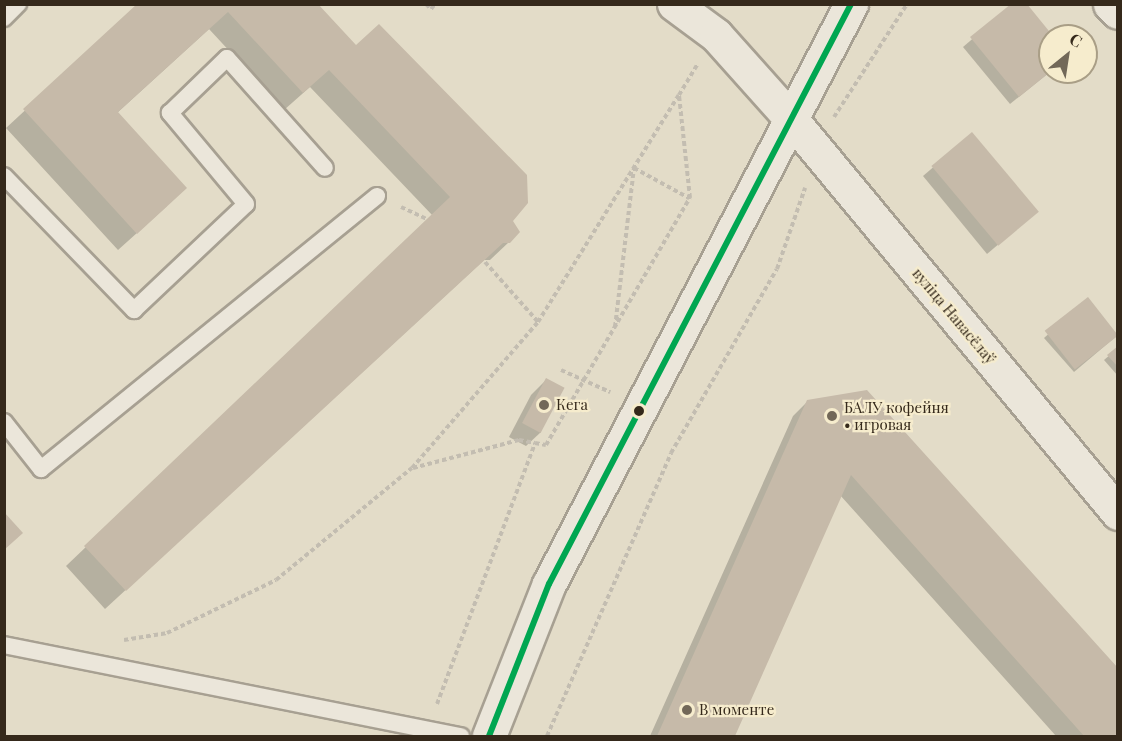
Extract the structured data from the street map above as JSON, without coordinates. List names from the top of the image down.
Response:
{
  "streets": {
    "main road": ["вуліца Навасёлаў"]
  },
  "places": ["Кега", "БАЛУ кофейня • игровая", "В моменте"],
  "north": "top right"
}
